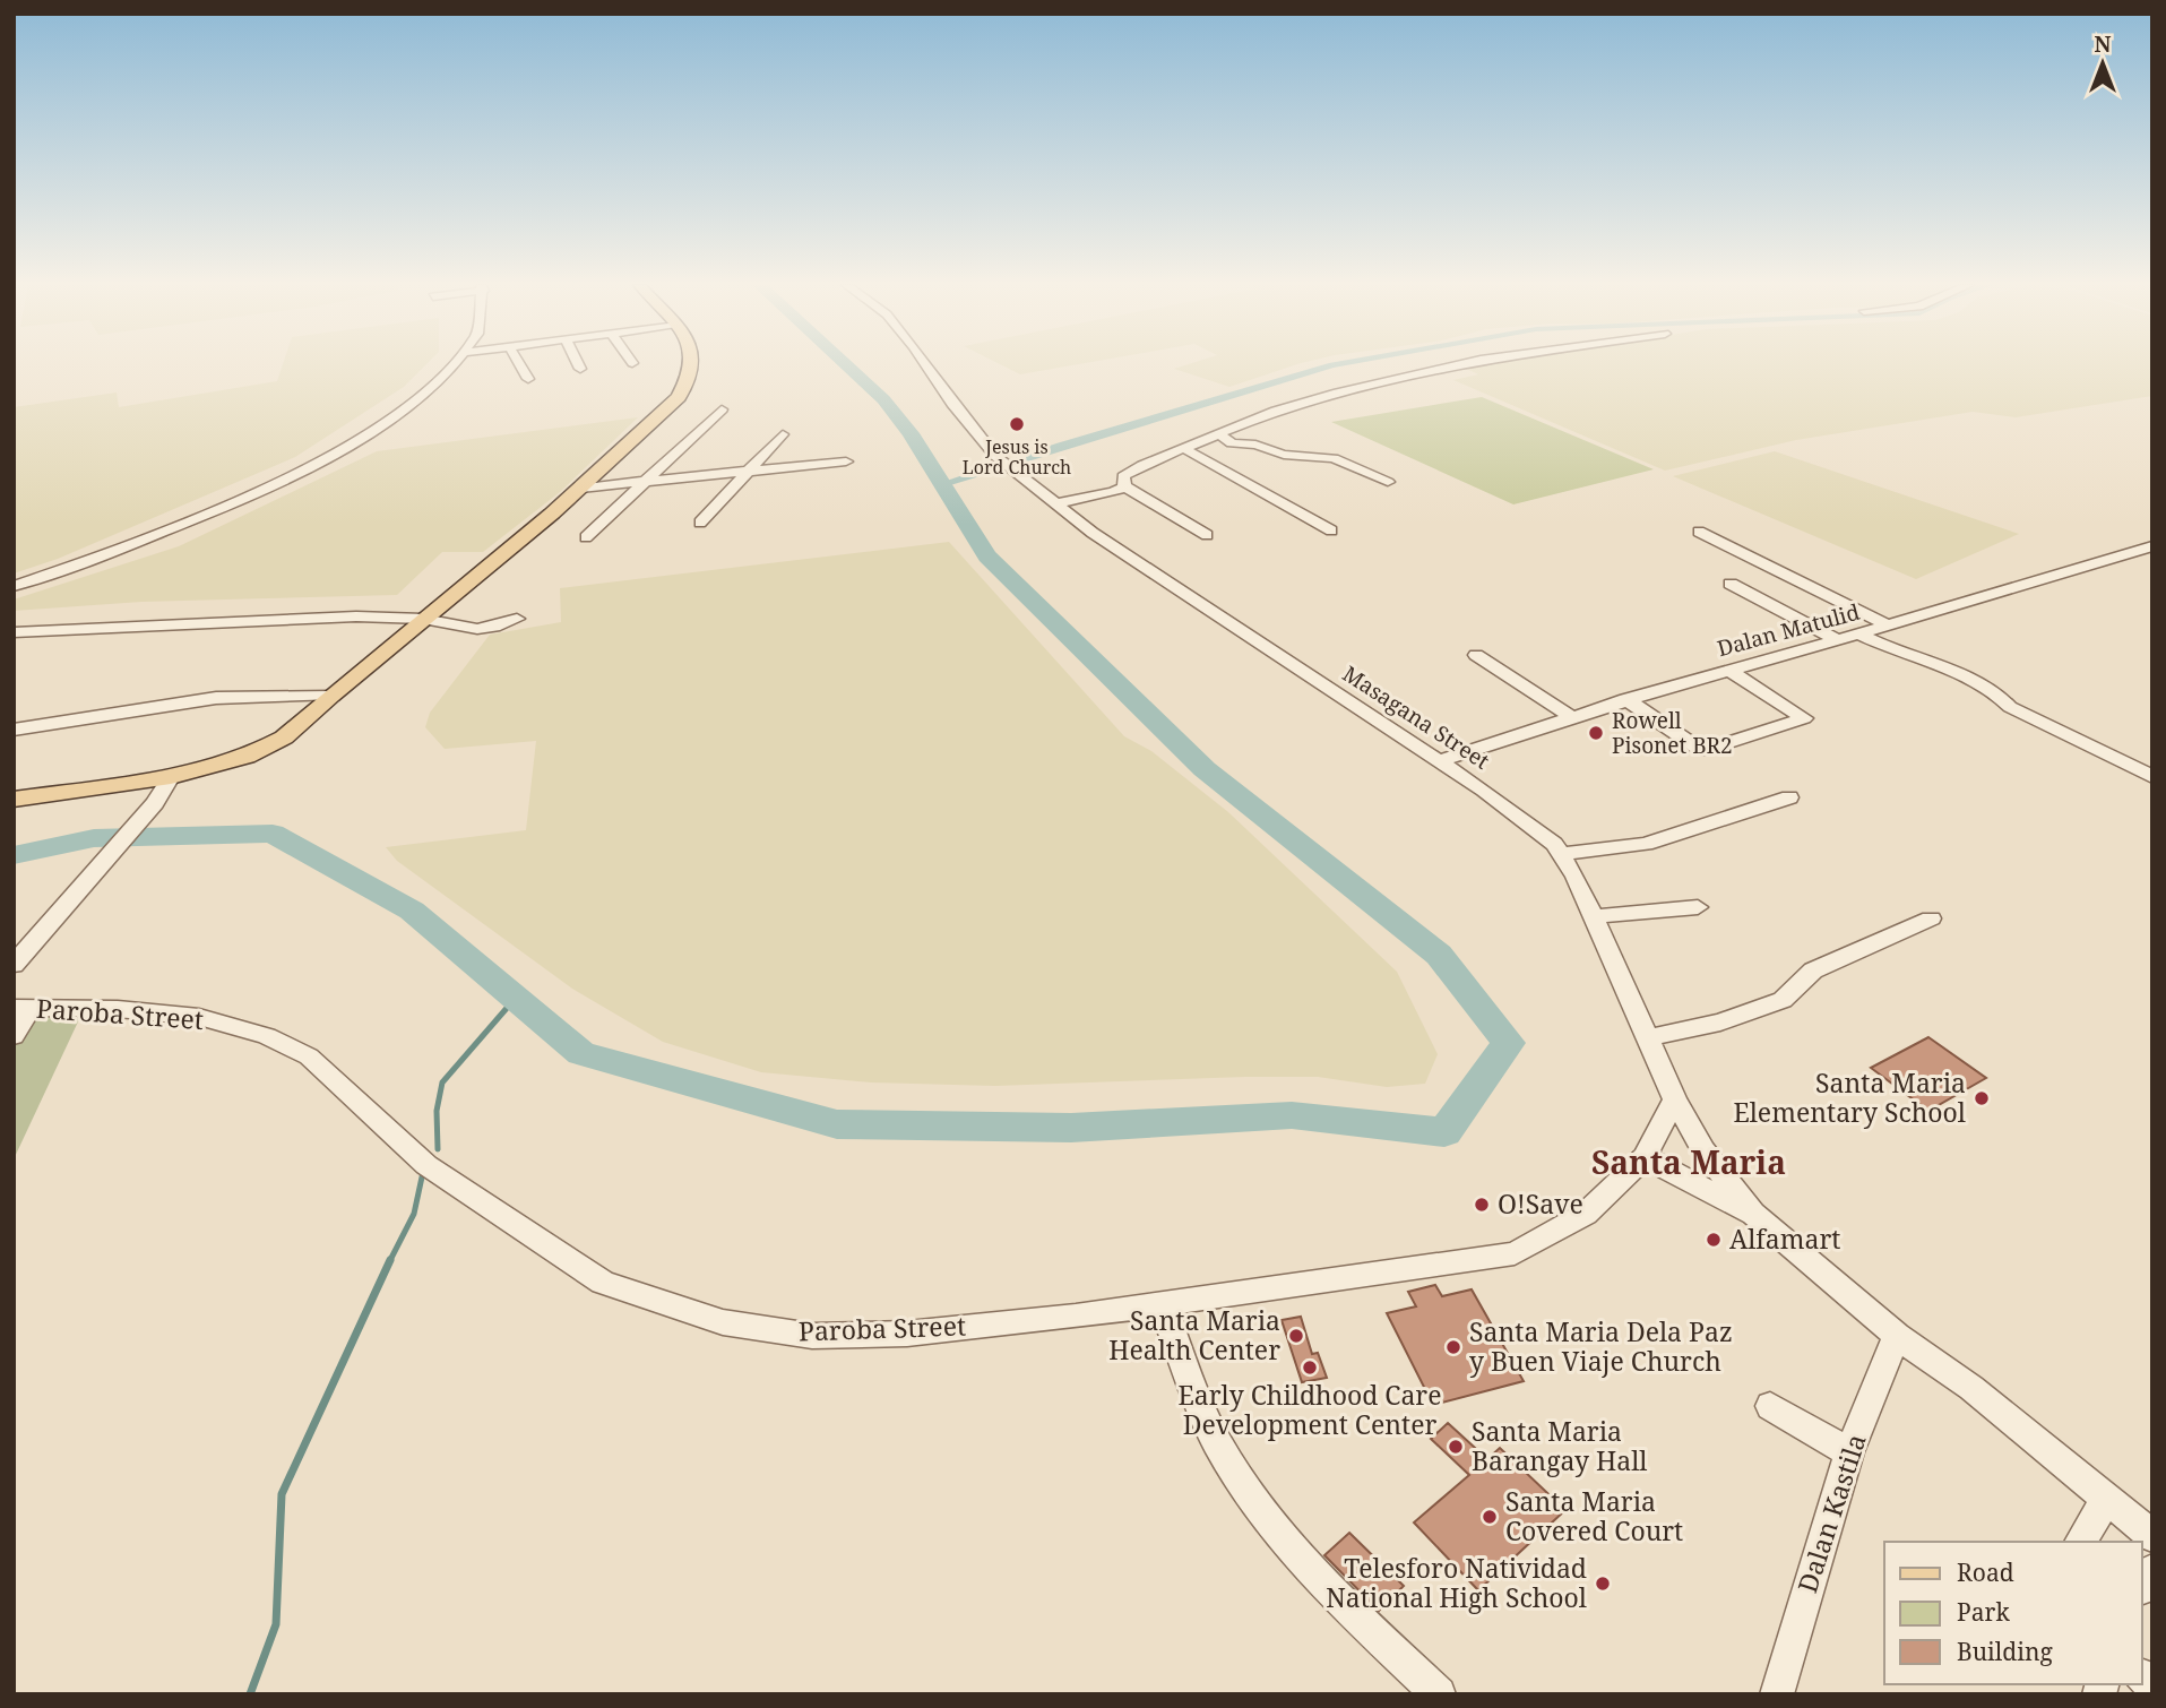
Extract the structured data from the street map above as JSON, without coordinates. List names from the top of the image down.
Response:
{
  "streets": {
    "street": [
      "Dalan Matulid",
      "Masagana Street",
      "Paroba Street",
      "Dalan Kastila"
    ]
  },
  "crossings": [
    ["Dalan Matulid", "Masagana Street"],
    ["Masagana Street", "Paroba Street"]
  ],
  "districts": ["Santa Maria"],
  "places": [
    "Jesus is Lord Church",
    "Rowell Pisonet BR2",
    "Santa Maria Elementary School",
    "O!Save",
    "Alfamart",
    "Santa Maria Health Center",
    "Santa Maria Dela Paz y Buen Viaje Church",
    "Early Childhood Care Development Center",
    "Santa Maria Barangay Hall",
    "Santa Maria Covered Court",
    "Telesforo Natividad National High School"
  ],
  "legend": ["Road", "Park", "Building"],
  "north": "top"
}
